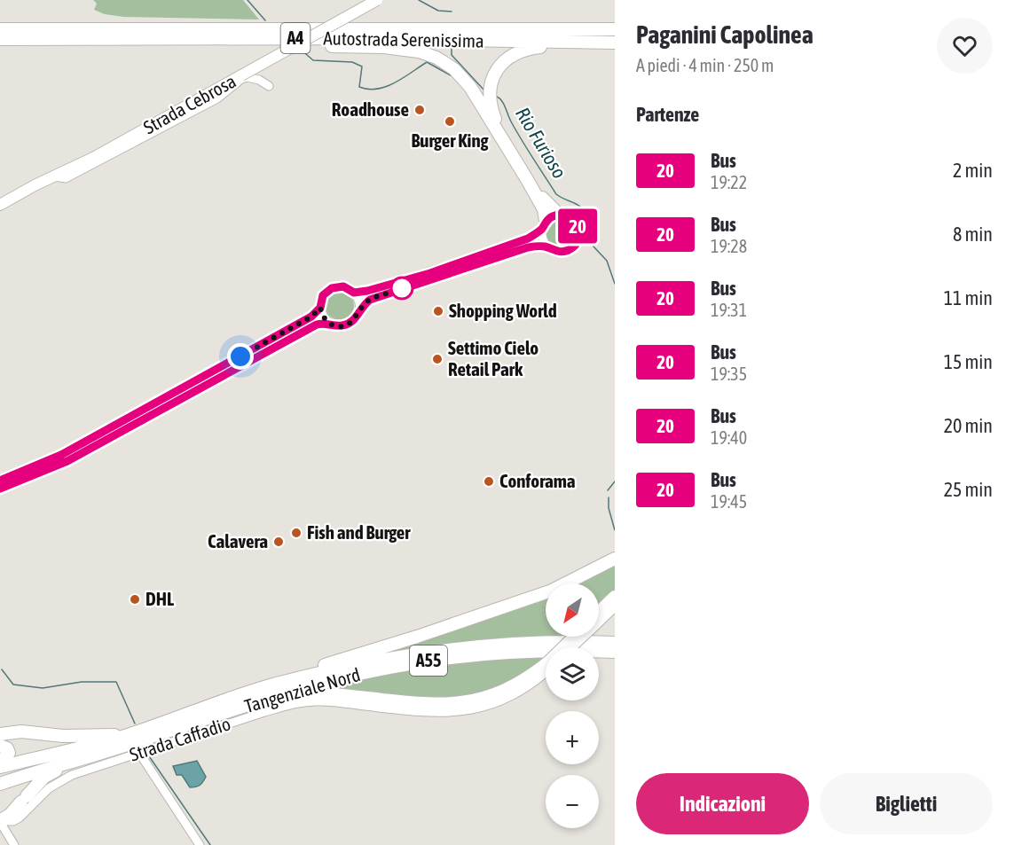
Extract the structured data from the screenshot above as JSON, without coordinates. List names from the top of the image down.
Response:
{
  "streets": {
    "highway": [
      "A4",
      "Autostrada Serenissima",
      "A55",
      "Tangenziale Nord"
    ],
    "main road": ["Strada Cebrosa"],
    "street": ["Strada Caffadio"]
  },
  "crossings": [
    ["A55", "Tangenziale Nord"]
  ],
  "water": ["Rio Furioso"],
  "places": [
    "Roadhouse",
    "Burger King",
    "Shopping World",
    "Settimo Cielo Retail Park",
    "Conforama",
    "Fish and Burger",
    "Calavera",
    "DHL"
  ],
  "lines": ["bus line 20"],
  "north": "bottom left",
  "page": {
    "on_map": "20",
    "heading": [
      ["Paganini Capolinea", "A piedi · 4 min · 250 m"],
      "Partenze"
    ],
    "list": [
      {
        "mark": "20",
        "name": "Bus",
        "note": "19:22",
        "value": "2 min"
      },
      {
        "mark": "20",
        "name": "Bus",
        "note": "19:28",
        "value": "8 min"
      },
      {
        "mark": "20",
        "name": "Bus",
        "note": "19:31",
        "value": "11 min"
      },
      {
        "mark": "20",
        "name": "Bus",
        "note": "19:35",
        "value": "15 min"
      },
      {
        "mark": "20",
        "name": "Bus",
        "note": "19:40",
        "value": "20 min"
      },
      {
        "mark": "20",
        "name": "Bus",
        "note": "19:45",
        "value": "25 min"
      }
    ],
    "map_buttons": ["+", "−"],
    "buttons": ["Indicazioni", "Biglietti"]
  }
}
